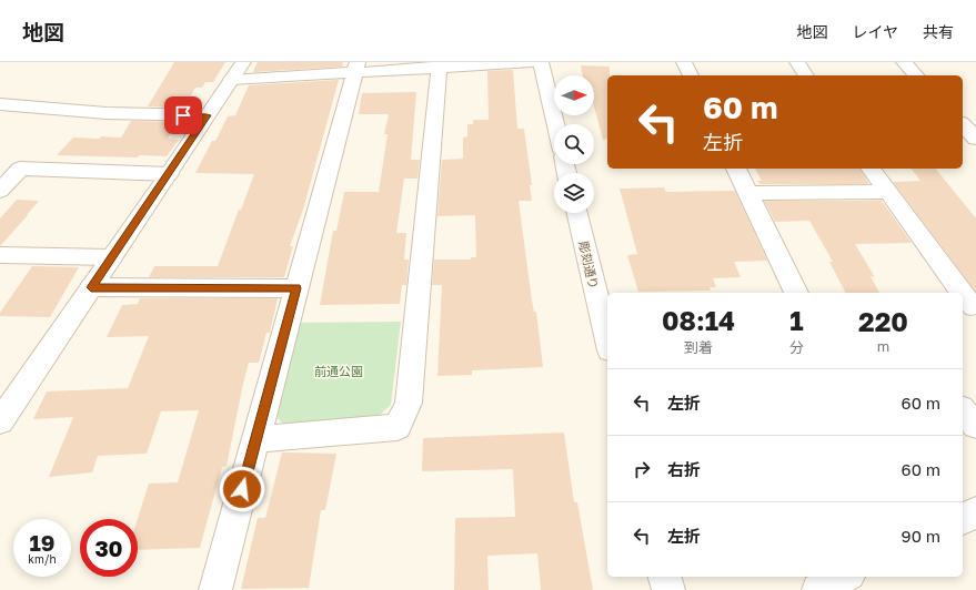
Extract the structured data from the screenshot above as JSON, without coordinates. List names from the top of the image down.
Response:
{
  "streets": {
    "street": ["彫刻通り"]
  },
  "parks": ["前通公園"],
  "north": "right",
  "page": {
    "header": "地図",
    "nav": ["地図", "レイヤ", "共有"],
    "turn": ["60 m", "左折"],
    "eta": [
      "08:14",
      "到着",
      "1",
      "分",
      "220",
      "m"
    ],
    "list": [
      {
        "name": "左折",
        "value": "60 m"
      },
      {
        "name": "右折",
        "value": "60 m"
      },
      {
        "name": "左折",
        "value": "90 m"
      }
    ],
    "speed": "19 km/h",
    "limit": "30"
  }
}
